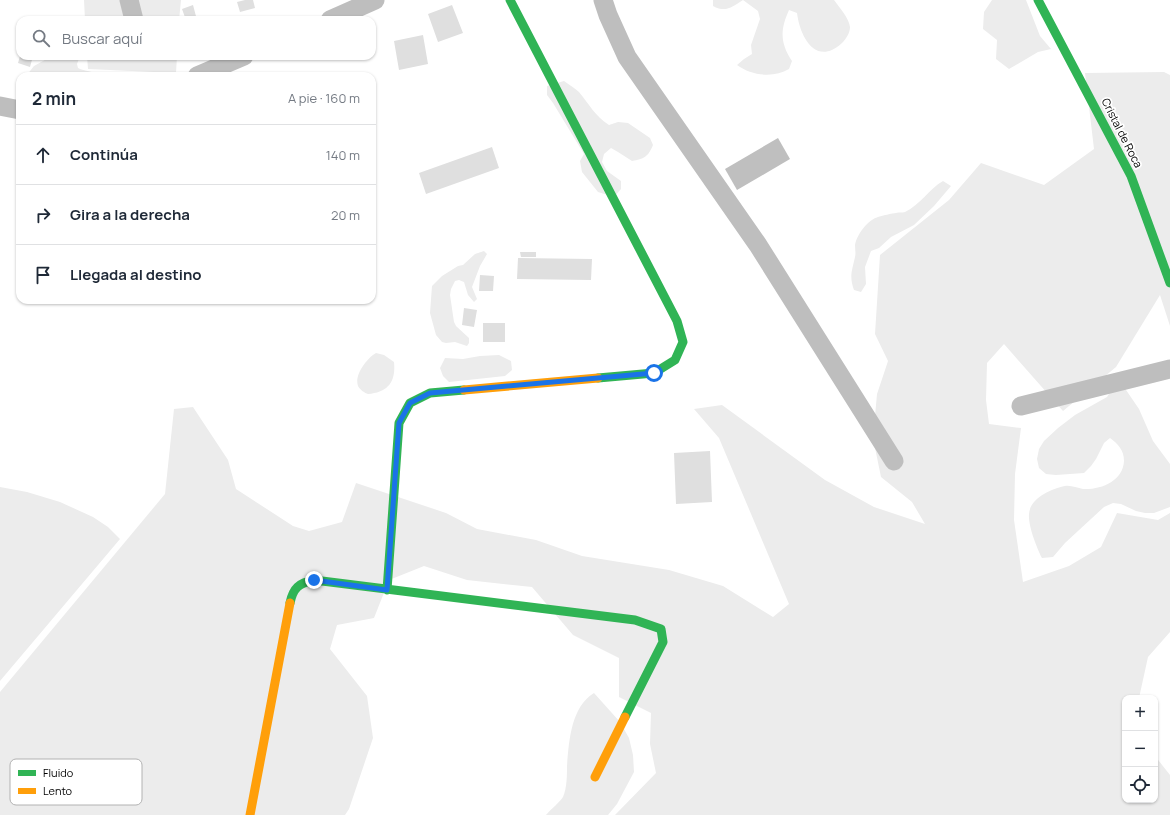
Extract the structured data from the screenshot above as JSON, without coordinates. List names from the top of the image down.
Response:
{
  "streets": {
    "street": ["Cristal de Roca"]
  },
  "legend": ["Fluido", "Lento"],
  "page": {
    "search": "Buscar aquí",
    "heading": ["2 min", "A pie · 160 m"],
    "list": [
      ["Continúa", "140 m"],
      ["Gira a la derecha", "20 m"],
      "Llegada al destino"
    ],
    "map_buttons": ["+", "−"]
  }
}
